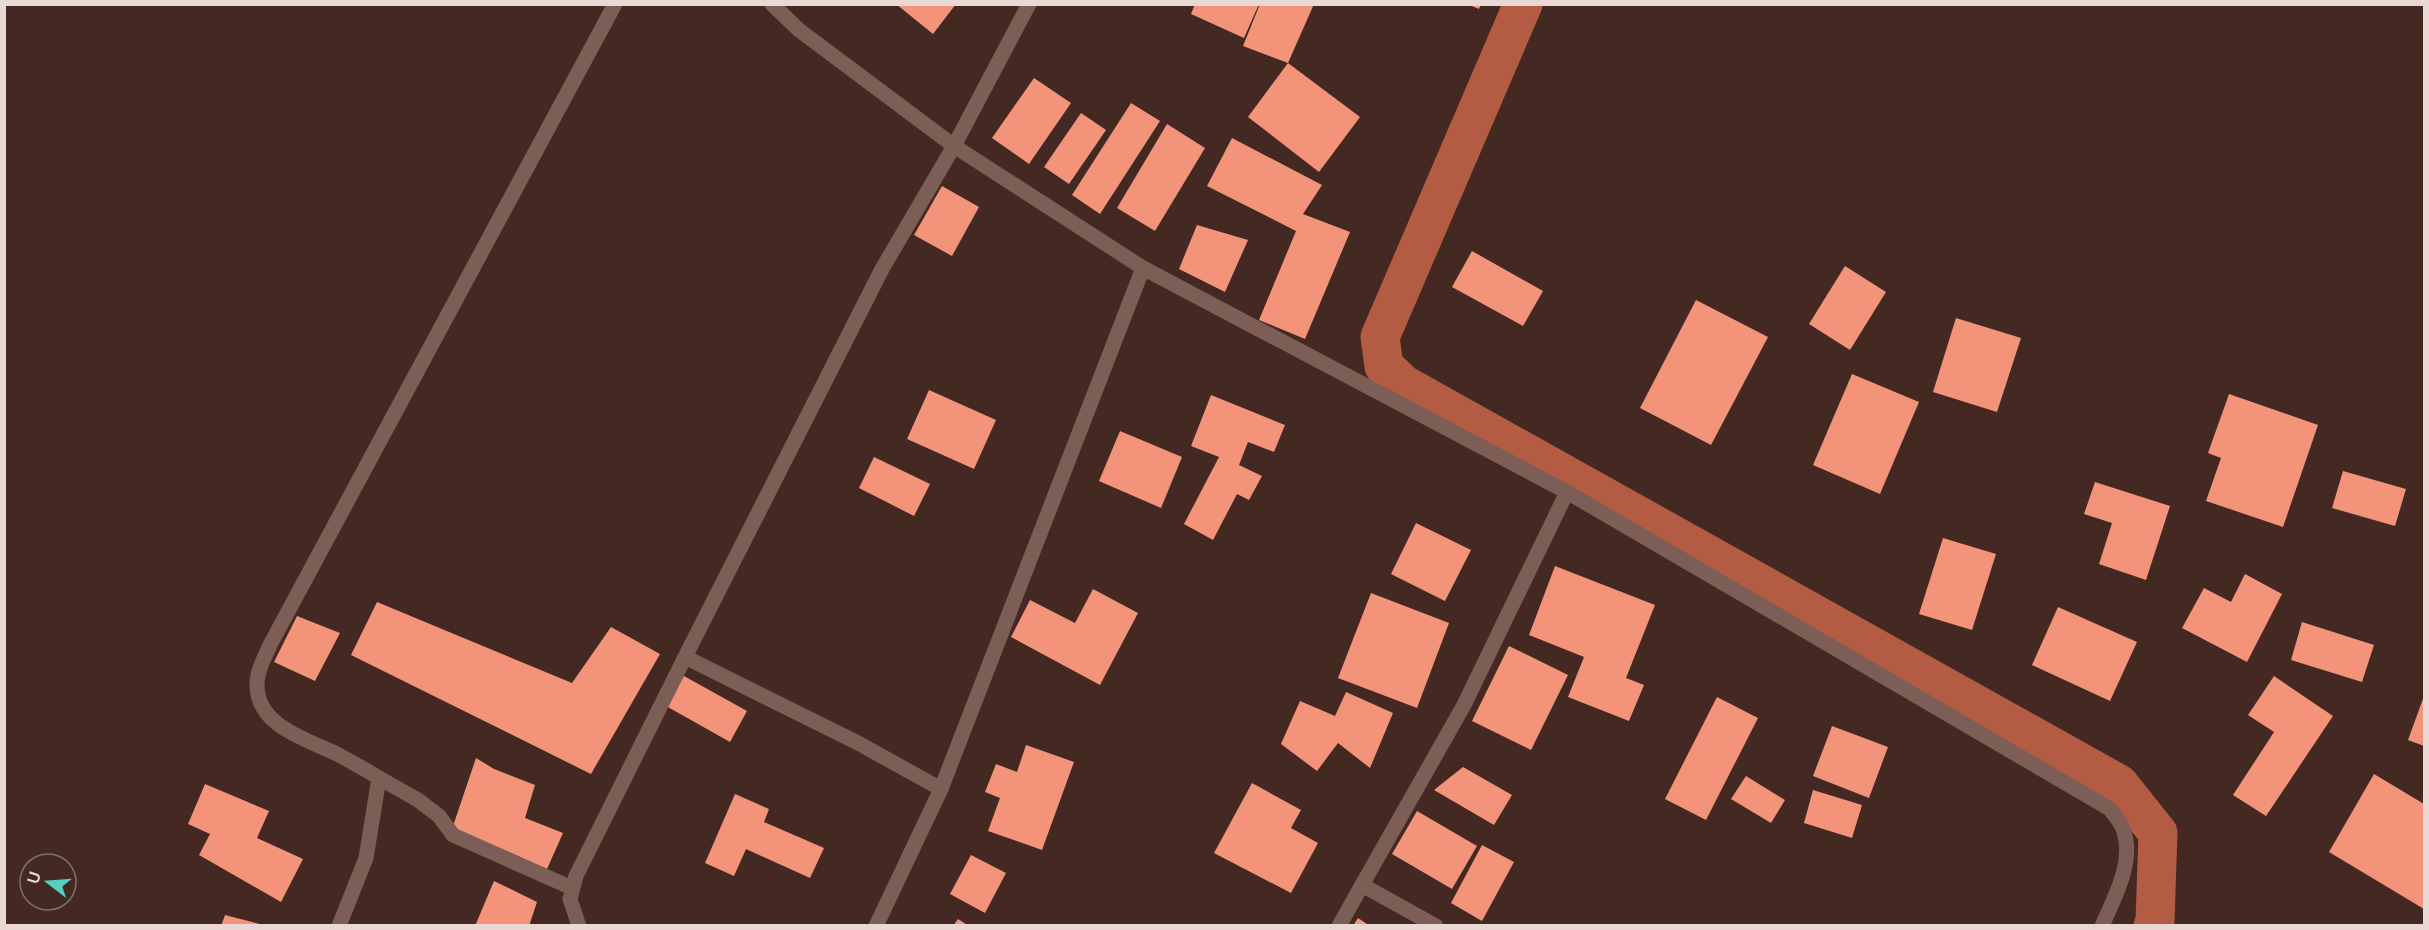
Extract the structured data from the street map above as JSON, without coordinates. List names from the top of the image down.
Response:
{
  "north": "left"
}
